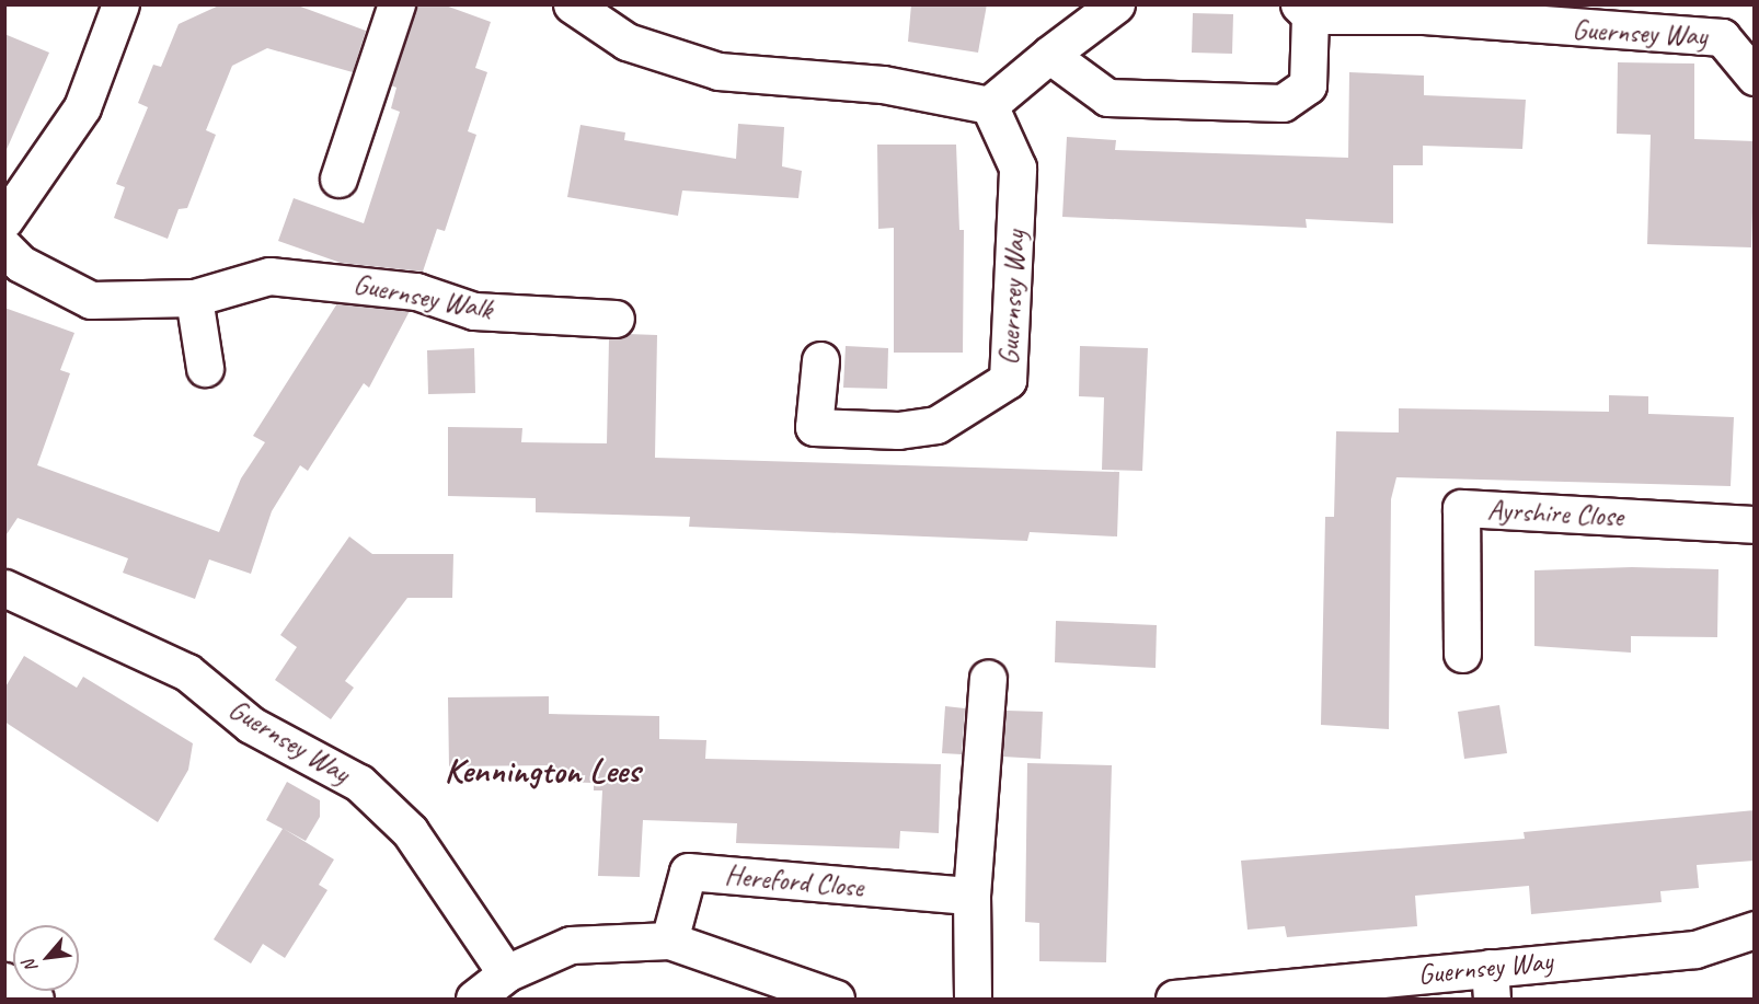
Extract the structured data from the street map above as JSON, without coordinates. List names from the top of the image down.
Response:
{
  "streets": {
    "street": [
      "Guernsey Way",
      "Guernsey Walk",
      "Ayrshire Close",
      "Hereford Close"
    ]
  },
  "districts": ["Kennington Lees"],
  "north": "bottom left"
}
